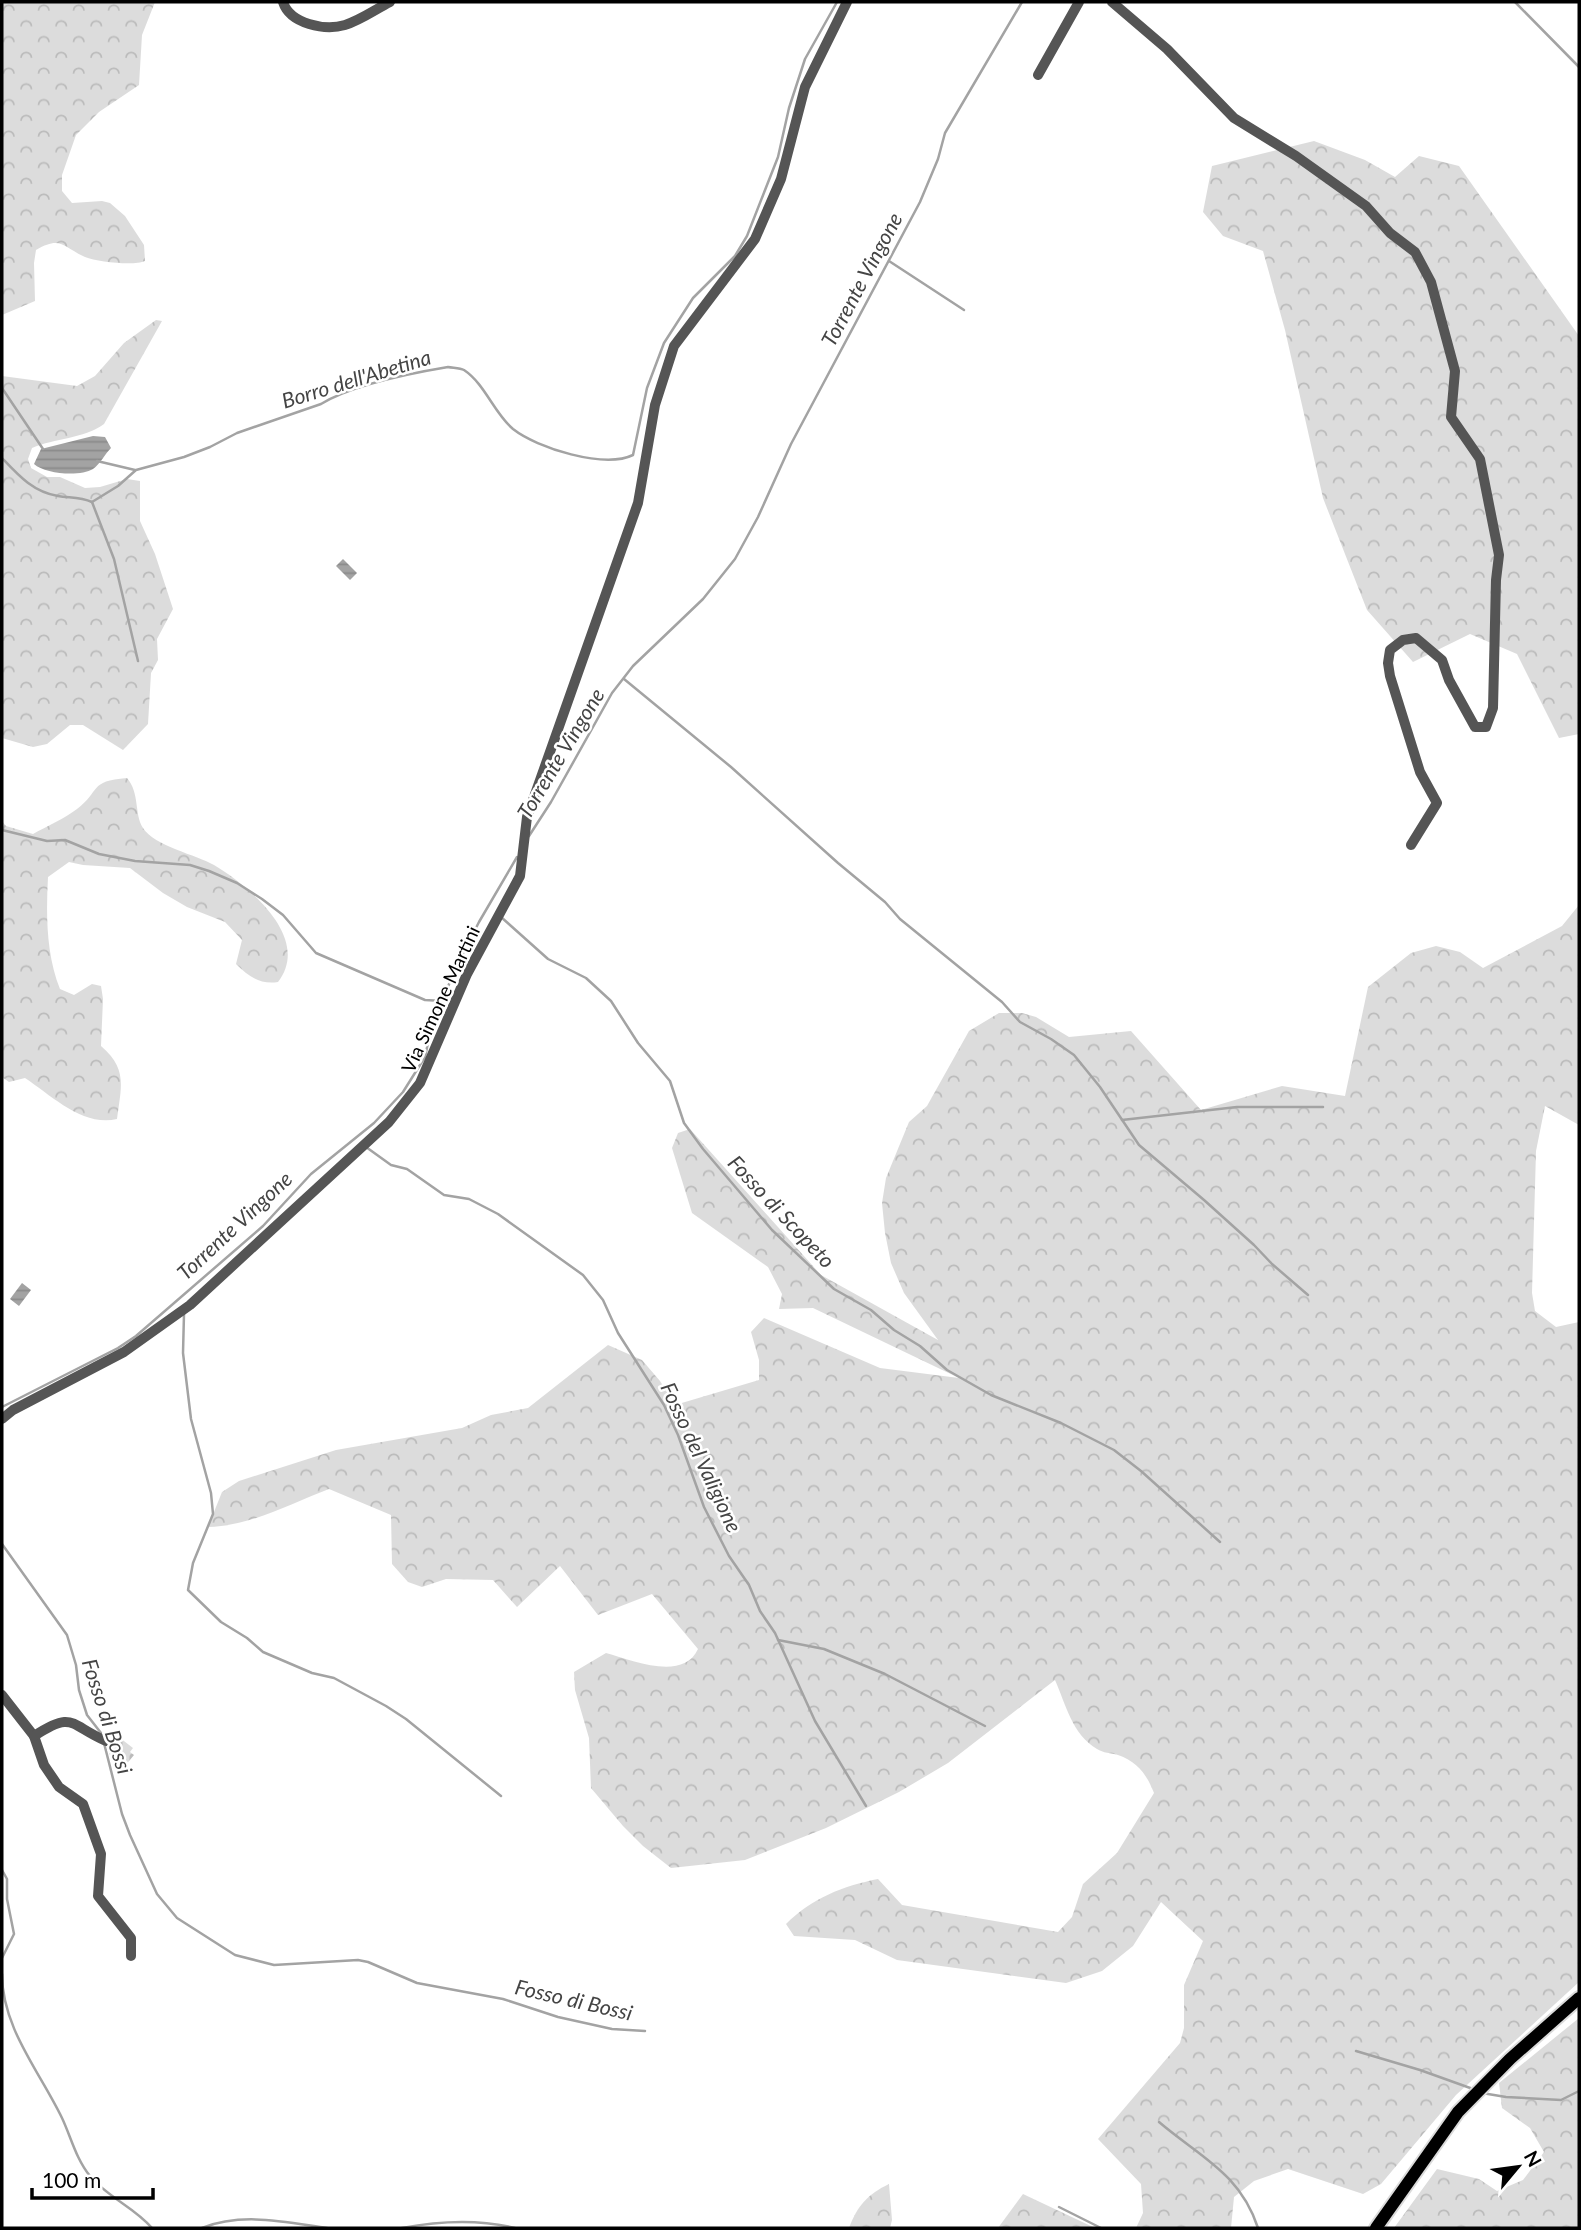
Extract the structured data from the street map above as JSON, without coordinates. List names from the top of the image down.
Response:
{
  "streets": {
    "street": ["Via Simone Martini"]
  },
  "water": [
    "Torrente Vingone",
    "Borro dell'Abetina",
    "Fosso di Scopeto",
    "Fosso del Valigione",
    "Fosso di Bossi"
  ],
  "scale_bar": "100 m",
  "north": "top right"
}
